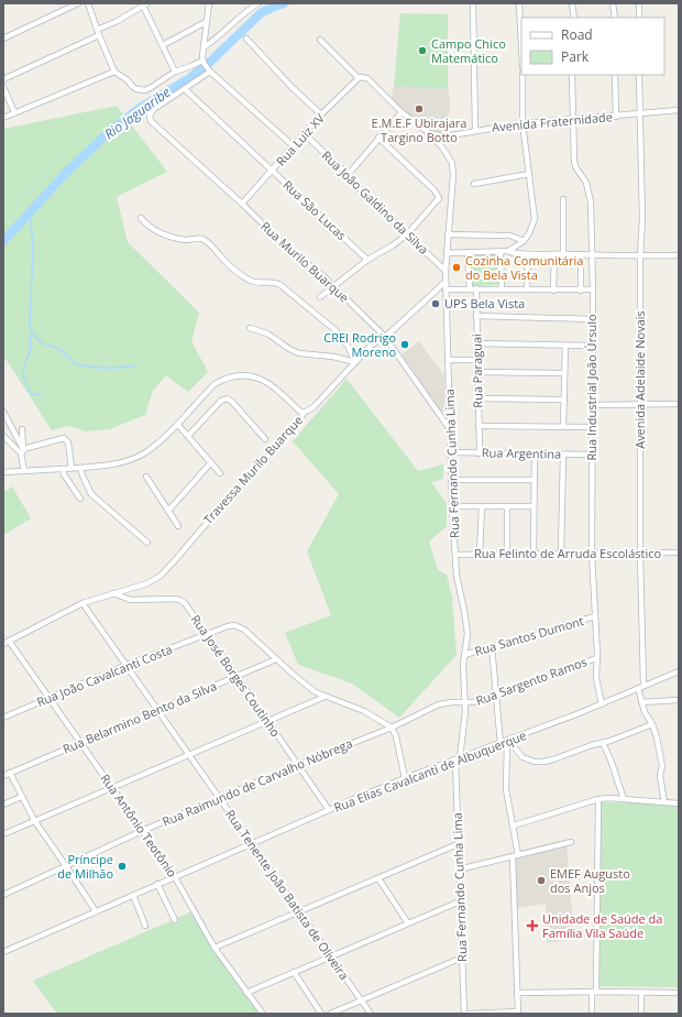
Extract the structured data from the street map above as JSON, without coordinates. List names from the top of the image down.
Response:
{
  "streets": {
    "street": [
      "Avenida Fraternidade",
      "Rua Luiz XV",
      "Rua João Galdino da Silva",
      "Rua São Lucas",
      "Rua Murilo Buarque",
      "Rua Paraguai",
      "Avenida Adelaide Novais",
      "Rua Industrial João Úrsulo",
      "Rua Argentina",
      "Rua Fernando Cunha Lima",
      "Travessa Murilo Buarque",
      "Rua Felinto de Arruda Escolástico",
      "Rua Santos Dumont",
      "Rua João Cavalcanti Costa",
      "Rua José Borges Coutinho",
      "Rua Sargento Ramos",
      "Rua Belarmino Bento da Silva",
      "Rua Elias Cavalcanti de Albuquerque",
      "Rua Raimundo de Carvalho Nóbrega",
      "Rua Antônio Teotônio",
      "Rua Tenente João Batista de Oliveira"
    ]
  },
  "crossings": [
    ["Avenida Fraternidade", "Avenida Adelaide Novais"],
    ["Avenida Fraternidade", "Rua Industrial João Úrsulo"],
    ["Avenida Fraternidade", "Rua Fernando Cunha Lima"],
    ["Rua Luiz XV", "Rua João Galdino da Silva"],
    ["Rua Luiz XV", "Rua São Lucas"],
    ["Rua Luiz XV", "Rua Murilo Buarque"],
    ["Rua João Galdino da Silva", "Rua Fernando Cunha Lima"],
    ["Rua São Lucas", "Rua Murilo Buarque"],
    ["Rua Murilo Buarque", "Rua Fernando Cunha Lima"],
    ["Rua Murilo Buarque", "Travessa Murilo Buarque"],
    ["Rua Paraguai", "Rua Argentina"],
    ["Avenida Adelaide Novais", "Rua Felinto de Arruda Escolástico"],
    ["Avenida Adelaide Novais", "Rua Elias Cavalcanti de Albuquerque"],
    ["Rua Industrial João Úrsulo", "Rua Argentina"],
    ["Rua Industrial João Úrsulo", "Rua Felinto de Arruda Escolástico"],
    ["Rua Industrial João Úrsulo", "Rua Santos Dumont"],
    ["Rua Industrial João Úrsulo", "Rua Sargento Ramos"],
    ["Rua Industrial João Úrsulo", "Rua Elias Cavalcanti de Albuquerque"],
    ["Rua Argentina", "Rua Fernando Cunha Lima"],
    ["Rua Fernando Cunha Lima", "Travessa Murilo Buarque"],
    ["Rua Fernando Cunha Lima", "Rua Felinto de Arruda Escolástico"],
    ["Rua Fernando Cunha Lima", "Rua Santos Dumont"],
    ["Rua Fernando Cunha Lima", "Rua Sargento Ramos"],
    ["Rua Fernando Cunha Lima", "Rua Elias Cavalcanti de Albuquerque"],
    ["Rua Fernando Cunha Lima", "Rua Raimundo de Carvalho Nóbrega"],
    ["Travessa Murilo Buarque", "Rua José Borges Coutinho"],
    ["Travessa Murilo Buarque", "Rua Antônio Teotônio"],
    ["Travessa Murilo Buarque", "Rua Tenente João Batista de Oliveira"],
    ["Rua João Cavalcanti Costa", "Rua José Borges Coutinho"],
    ["Rua João Cavalcanti Costa", "Rua Belarmino Bento da Silva"],
    ["Rua João Cavalcanti Costa", "Rua Raimundo de Carvalho Nóbrega"],
    ["Rua João Cavalcanti Costa", "Rua Antônio Teotônio"],
    ["Rua João Cavalcanti Costa", "Rua Tenente João Batista de Oliveira"],
    ["Rua José Borges Coutinho", "Rua Belarmino Bento da Silva"],
    ["Rua José Borges Coutinho", "Rua Elias Cavalcanti de Albuquerque"],
    ["Rua José Borges Coutinho", "Rua Raimundo de Carvalho Nóbrega"],
    ["Rua Sargento Ramos", "Rua Raimundo de Carvalho Nóbrega"],
    ["Rua Belarmino Bento da Silva", "Rua Antônio Teotônio"],
    ["Rua Belarmino Bento da Silva", "Rua Tenente João Batista de Oliveira"],
    ["Rua Elias Cavalcanti de Albuquerque", "Rua Antônio Teotônio"],
    ["Rua Elias Cavalcanti de Albuquerque", "Rua Tenente João Batista de Oliveira"],
    ["Rua Raimundo de Carvalho Nóbrega", "Rua Antônio Teotônio"],
    ["Rua Raimundo de Carvalho Nóbrega", "Rua Tenente João Batista de Oliveira"]
  ],
  "water": ["Rio Jaguaribe"],
  "places": {
    "other": [
      "Campo Chico Matemático",
      "E.M.E.F Ubirajara Targino Botto",
      "Cozinha Comunitária do Bela Vista",
      "UPS Bela Vista",
      "CREI Rodrigo Moreno",
      "Príncipe de Milhão",
      "EMEF Augusto dos Anjos"
    ],
    "health": ["Unidade de Saúde da Família Vila Saúde"]
  },
  "legend": ["Road", "Park"]
}
